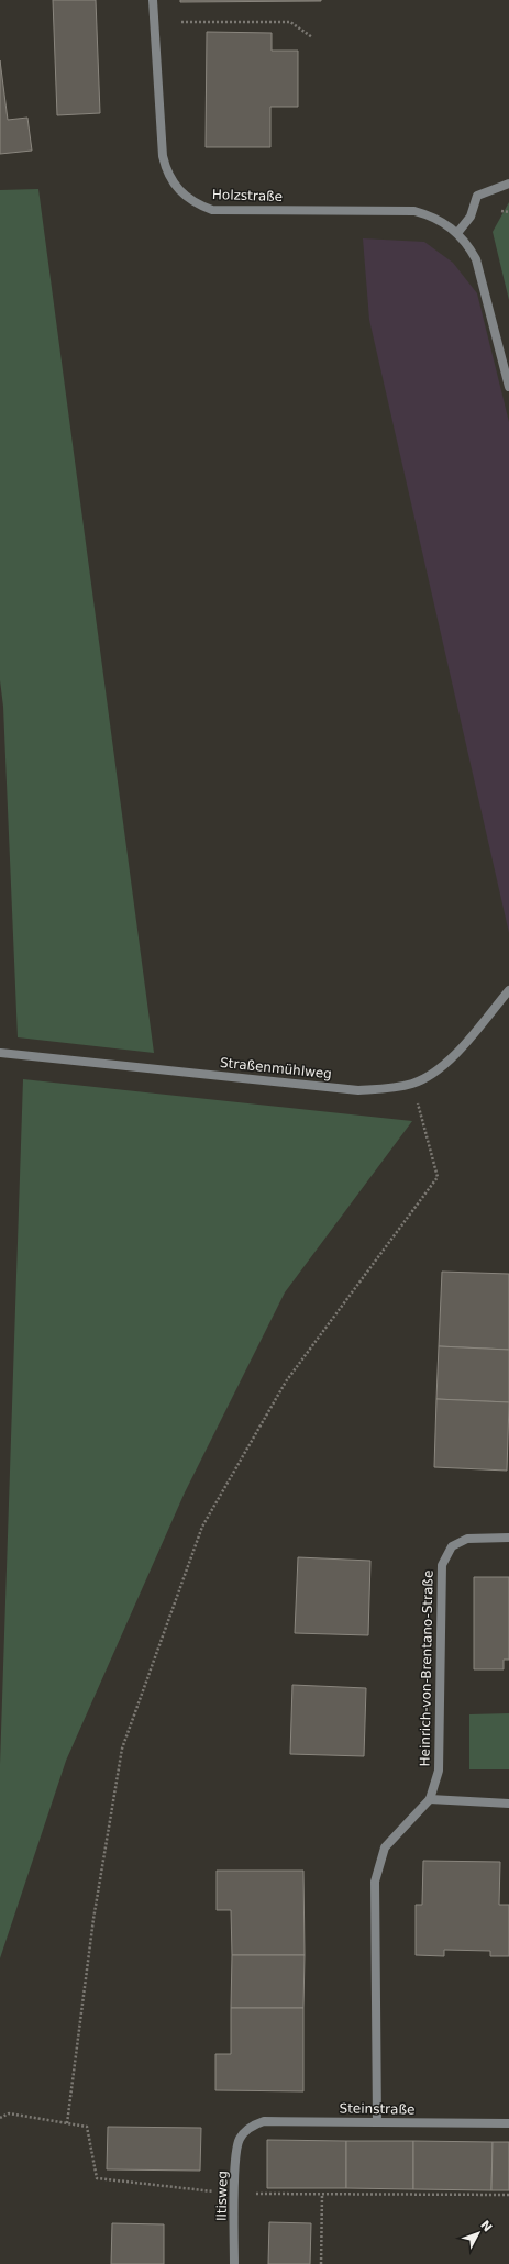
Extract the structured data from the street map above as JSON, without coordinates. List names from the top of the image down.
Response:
{
  "streets": {
    "street": [
      "Holzstraße",
      "Straßenmühlweg",
      "Heinrich-von-Brentano-Straße",
      "Steinstraße",
      "Iltisweg"
    ]
  },
  "crossings": [
    ["Heinrich-von-Brentano-Straße", "Steinstraße"],
    ["Steinstraße", "Iltisweg"]
  ],
  "north": "top right"
}
